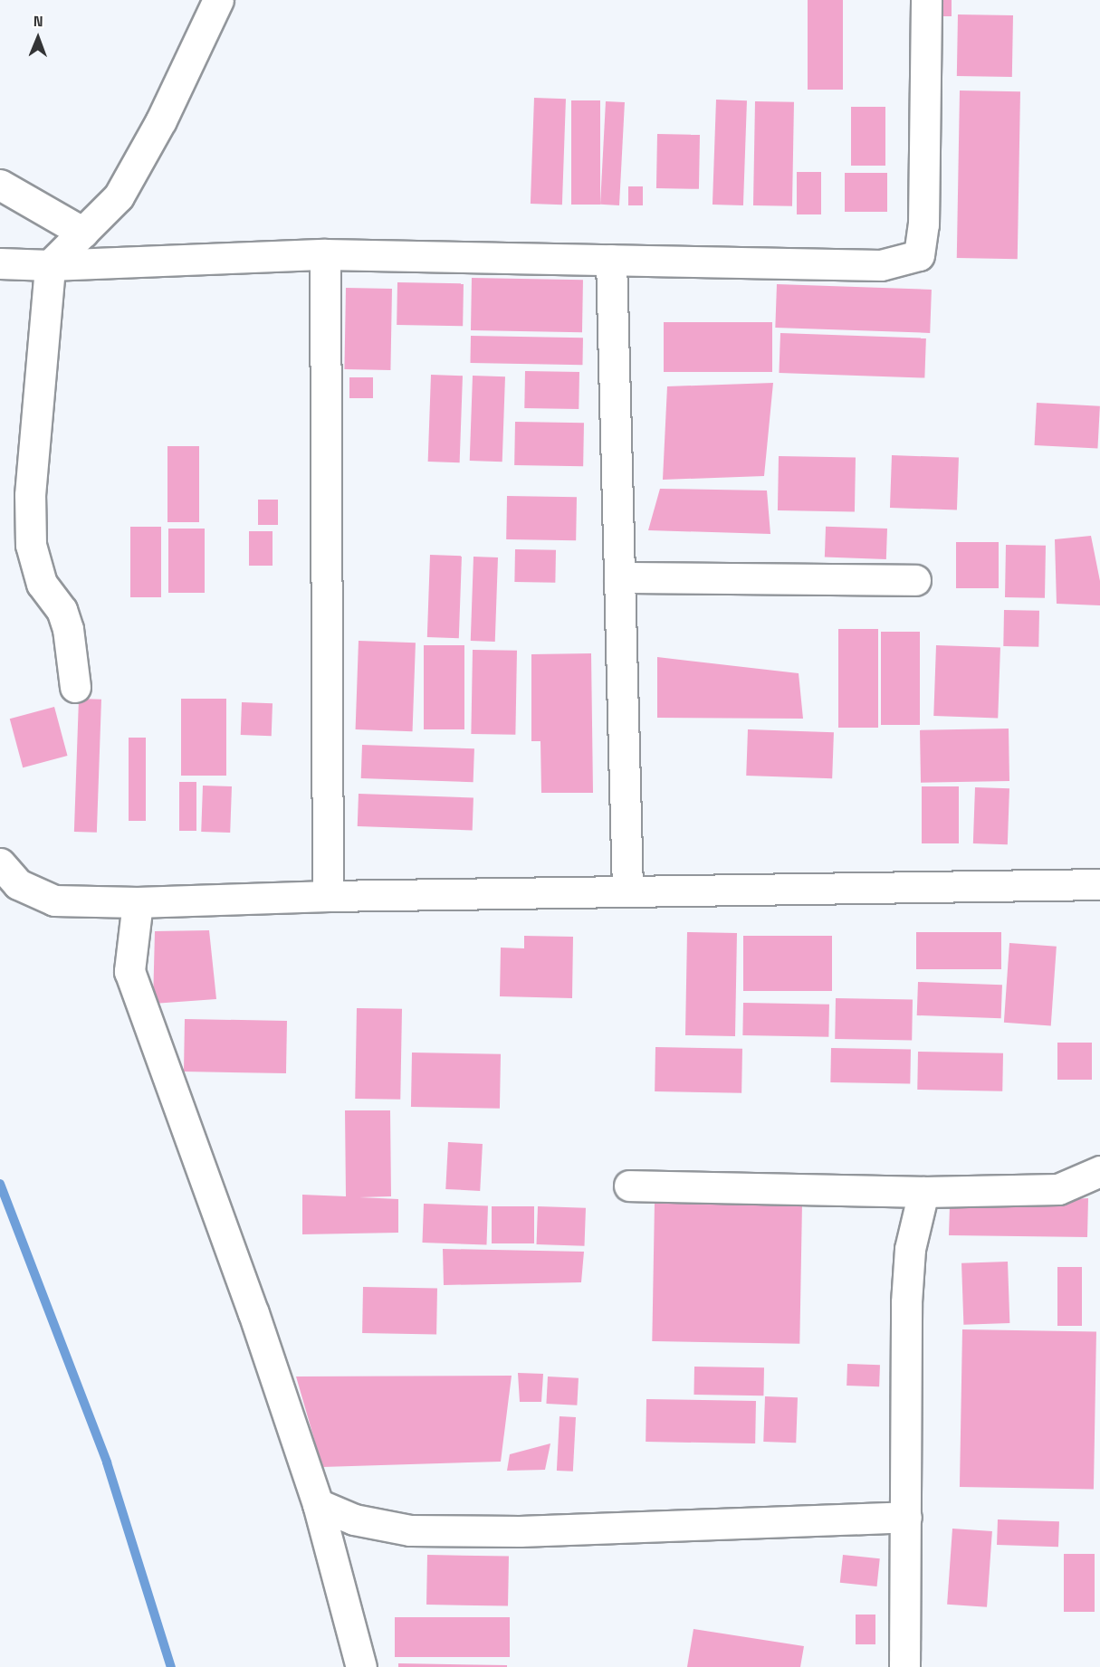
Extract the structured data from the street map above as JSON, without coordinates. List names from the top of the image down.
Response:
{
  "north": "top"
}
